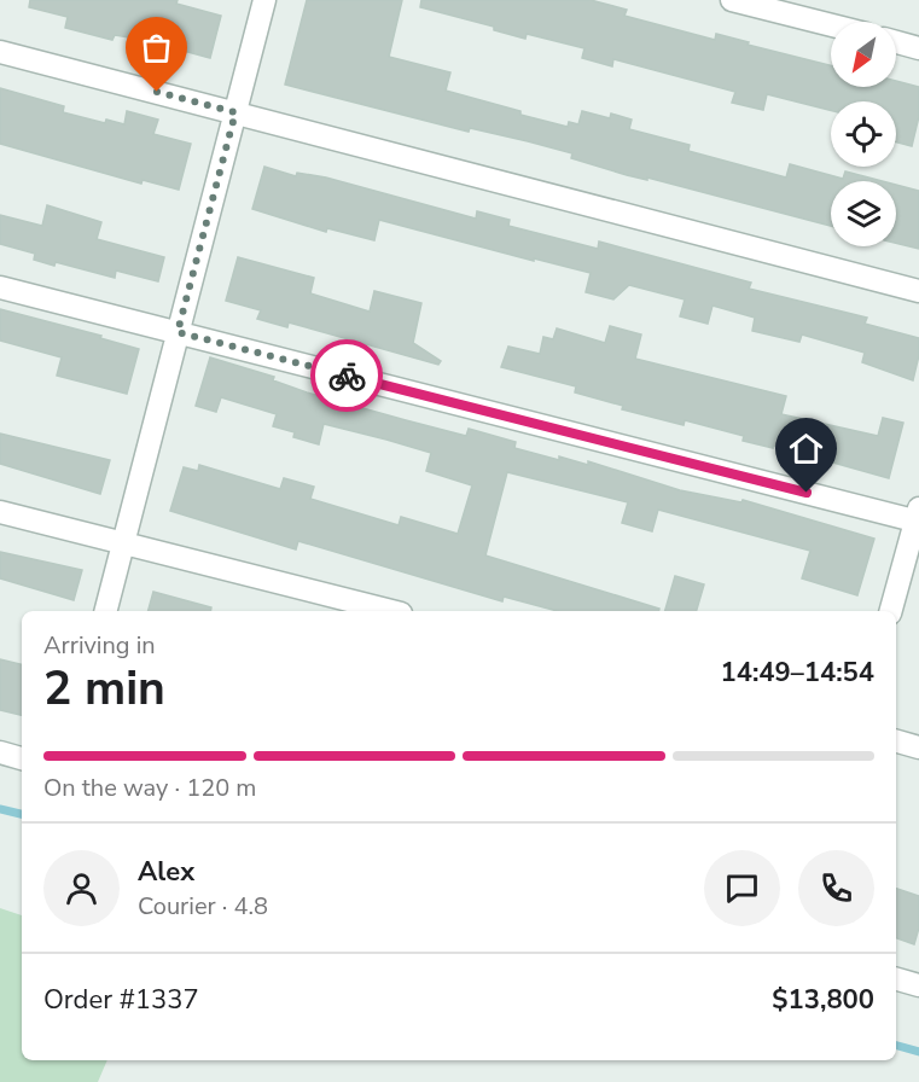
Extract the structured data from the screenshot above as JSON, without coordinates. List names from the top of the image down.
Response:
{
  "north": "bottom left",
  "page": {
    "heading": ["2 min", "Arriving in", "14:49–14:54"],
    "panel": [
      "Alex",
      "Courier · 4.8",
      "Order #1337",
      "$13,800"
    ],
    "bar": "On the way · 120 m"
  }
}
